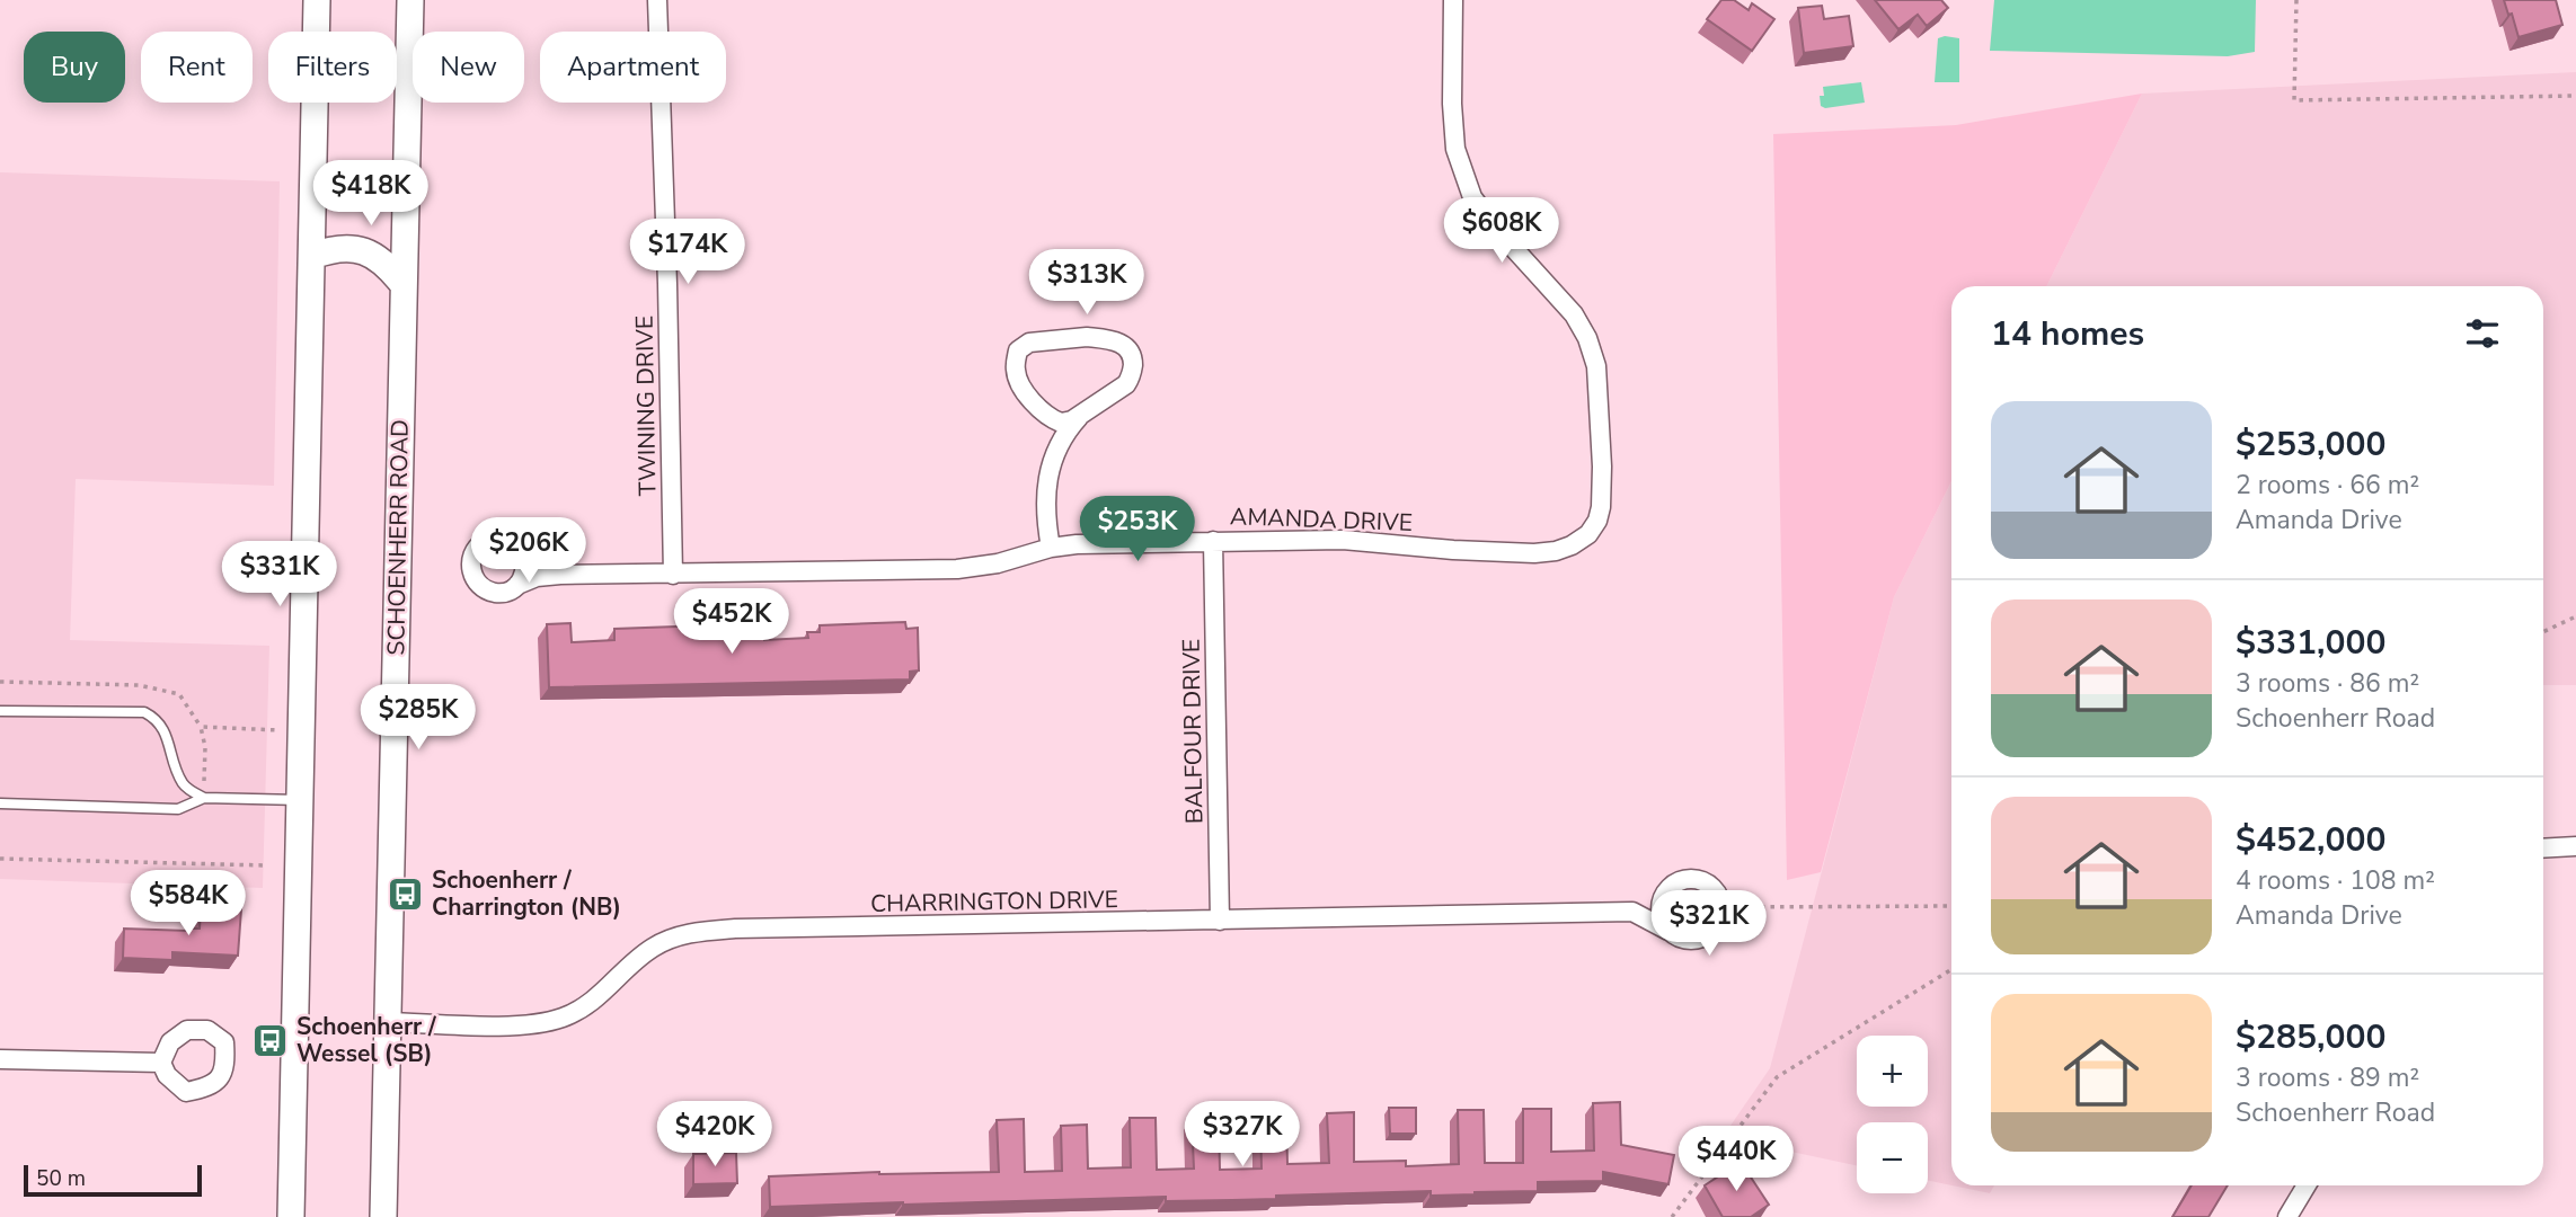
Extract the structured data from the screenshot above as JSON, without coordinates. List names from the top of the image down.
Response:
{
  "streets": {
    "main road": ["SCHOENHERR ROAD"],
    "street": [
      "TWINING DRIVE",
      "AMANDA DRIVE",
      "BALFOUR DRIVE",
      "CHARRINGTON DRIVE"
    ]
  },
  "crossings": [
    ["TWINING DRIVE", "AMANDA DRIVE"],
    ["AMANDA DRIVE", "BALFOUR DRIVE"],
    ["SCHOENHERR ROAD", "CHARRINGTON DRIVE"],
    ["BALFOUR DRIVE", "CHARRINGTON DRIVE"]
  ],
  "places": {
    "bus stop": ["Schoenherr / Charrington (NB)", "Schoenherr / Wessel (SB)"]
  },
  "scale_bar": "50 m",
  "page": {
    "chip": [
      "Buy",
      "Rent",
      "Filters",
      "New",
      "Apartment"
    ],
    "price": [
      "$418K",
      "$608K",
      "$174K",
      "$313K",
      "$253K",
      "$206K",
      "$331K",
      "$452K",
      "$285K",
      "$584K",
      "$321K",
      "$420K",
      "$327K",
      "$440K"
    ],
    "heading": "14 homes",
    "list": [
      {
        "name": "$253,000",
        "note": "2 rooms · 66 m² · Amanda Drive"
      },
      {
        "name": "$331,000",
        "note": "3 rooms · 86 m² · Schoenherr Road"
      },
      {
        "name": "$452,000",
        "note": "4 rooms · 108 m² · Amanda Drive"
      },
      {
        "name": "$285,000",
        "note": "3 rooms · 89 m² · Schoenherr Road"
      }
    ],
    "map_buttons": ["+", "−"],
    "scale": "50 m"
  }
}
